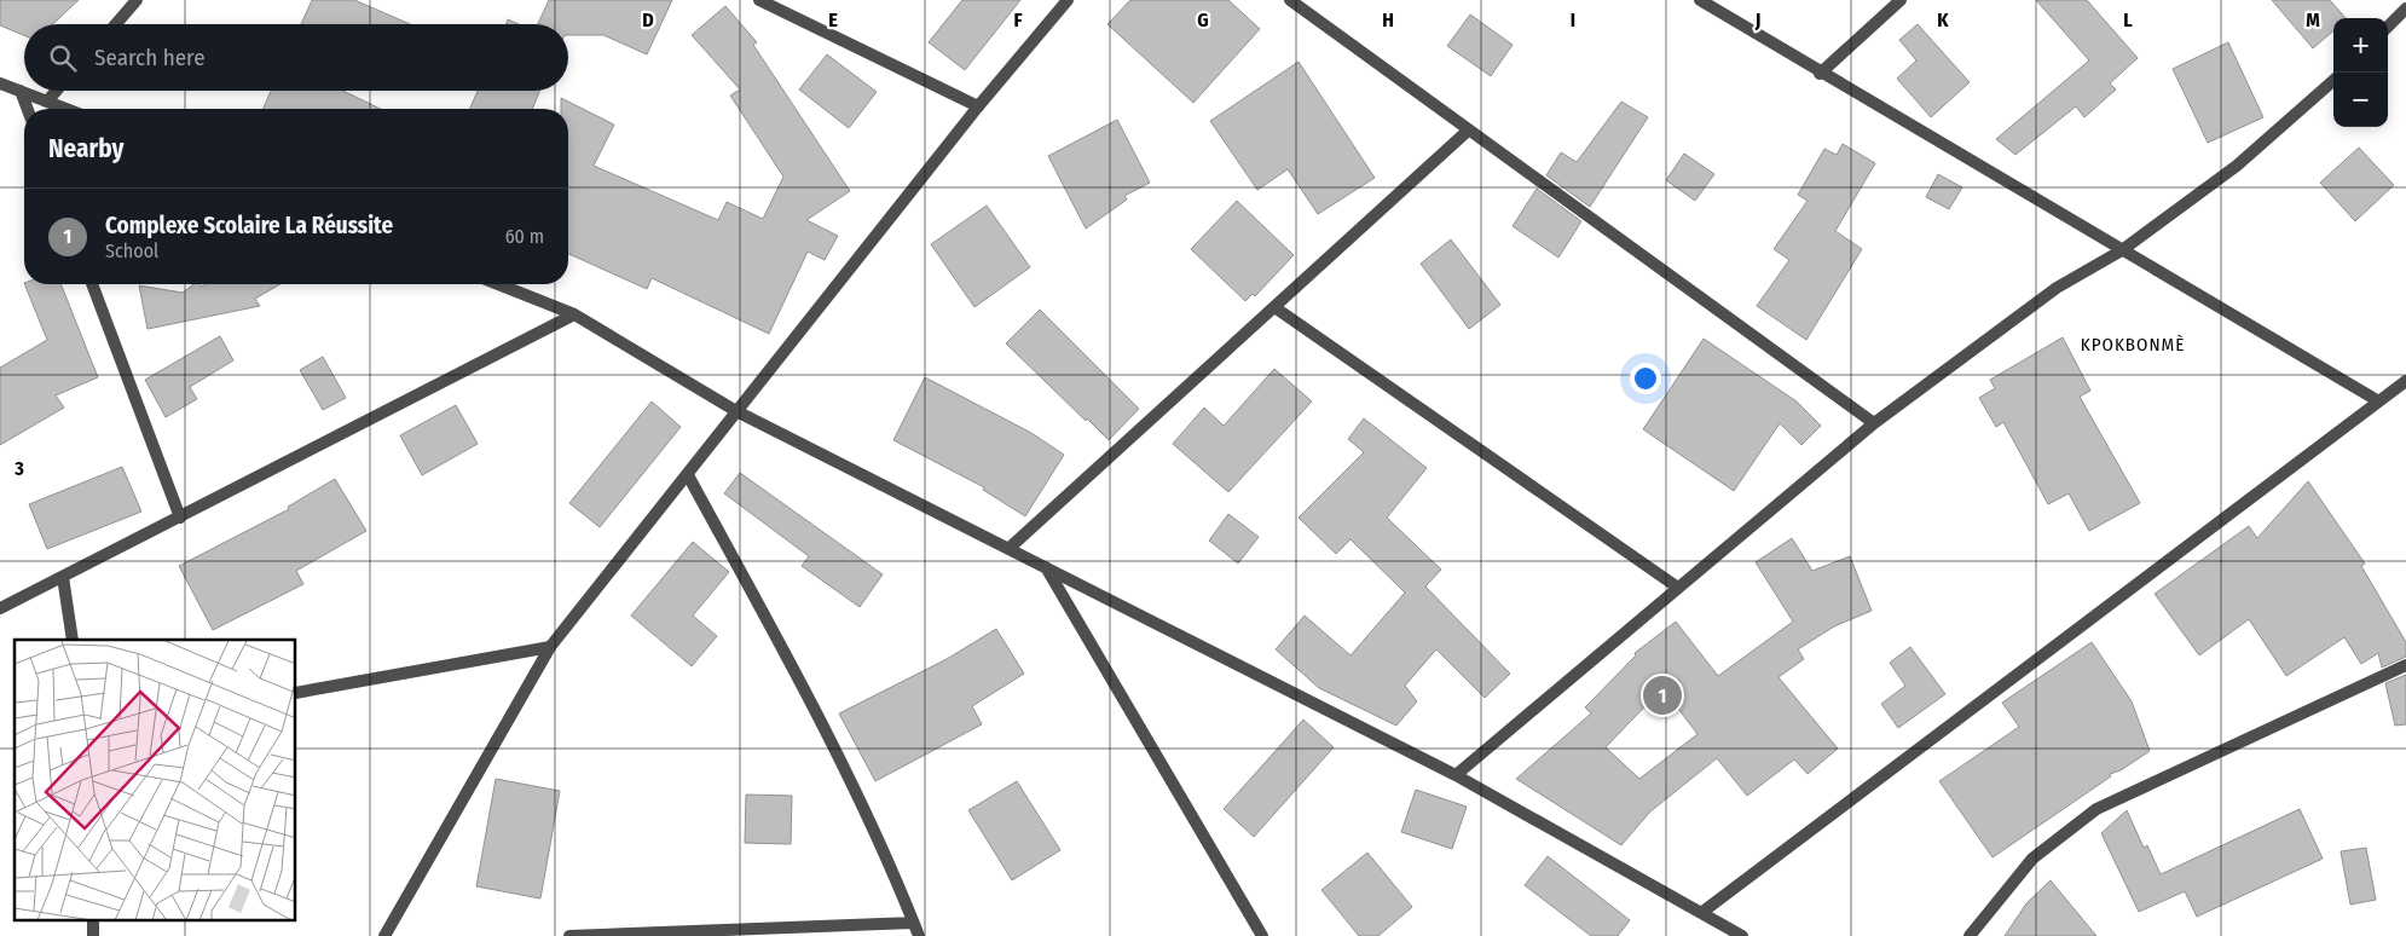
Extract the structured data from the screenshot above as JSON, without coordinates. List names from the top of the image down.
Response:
{
  "districts": ["KPOKBONMÈ"],
  "page": {
    "map_buttons": ["+", "−"],
    "search": "Search here",
    "heading": "Nearby",
    "list": [
      {
        "mark": "1",
        "name": "Complexe Scolaire La Réussite",
        "note": "School",
        "value": "60 m"
      }
    ],
    "pins": "1"
  },
  "grid": {
    "columns": [
      "D",
      "E",
      "F",
      "G",
      "H",
      "I",
      "J",
      "K",
      "L",
      "M"
    ],
    "rows": ["3"]
  }
}
